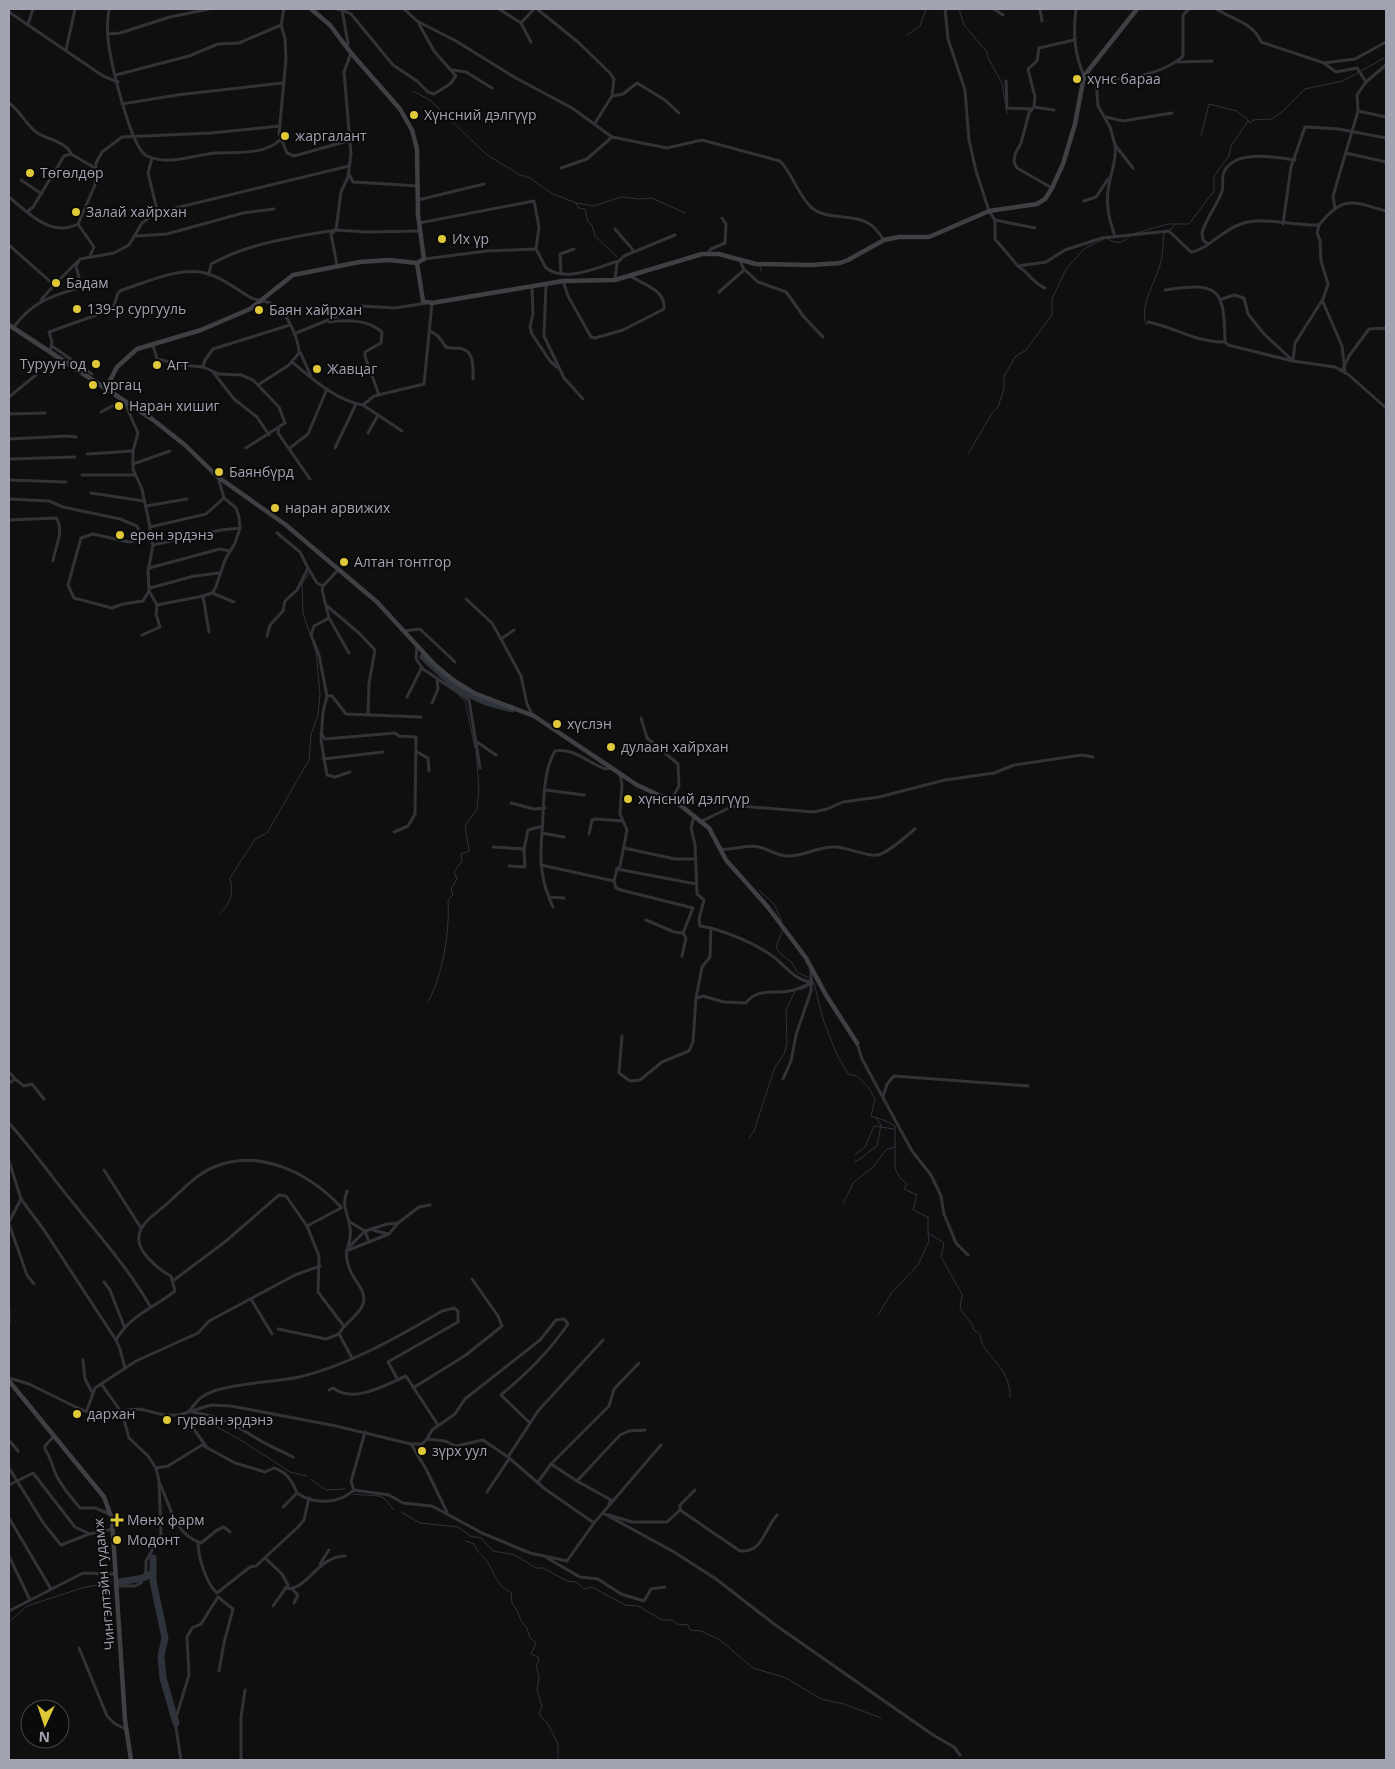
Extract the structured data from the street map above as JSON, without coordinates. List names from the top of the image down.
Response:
{
  "streets": {
    "street": ["Чингэлтэйн гудамж"]
  },
  "places": {
    "other": [
      "хүнс бараа",
      "Хүнсний дэлгүүр",
      "жаргалант",
      "Төгөлдөр",
      "Залай хайрхан",
      "Их үр",
      "Бадам",
      "139-р сургууль",
      "Баян хайрхан",
      "Туруун од",
      "Агт",
      "Жавцаг",
      "ургац",
      "Наран хишиг",
      "Баянбүрд",
      "наран арвижих",
      "ерөн эрдэнэ",
      "Алтан тонтгор",
      "хүслэн",
      "дулаан хайрхан",
      "хүнсний дэлгүүр",
      "дархан",
      "гурван эрдэнэ",
      "зүрх уул",
      "Модонт"
    ],
    "health": ["Мөнх фарм"]
  },
  "north": "bottom"
}
